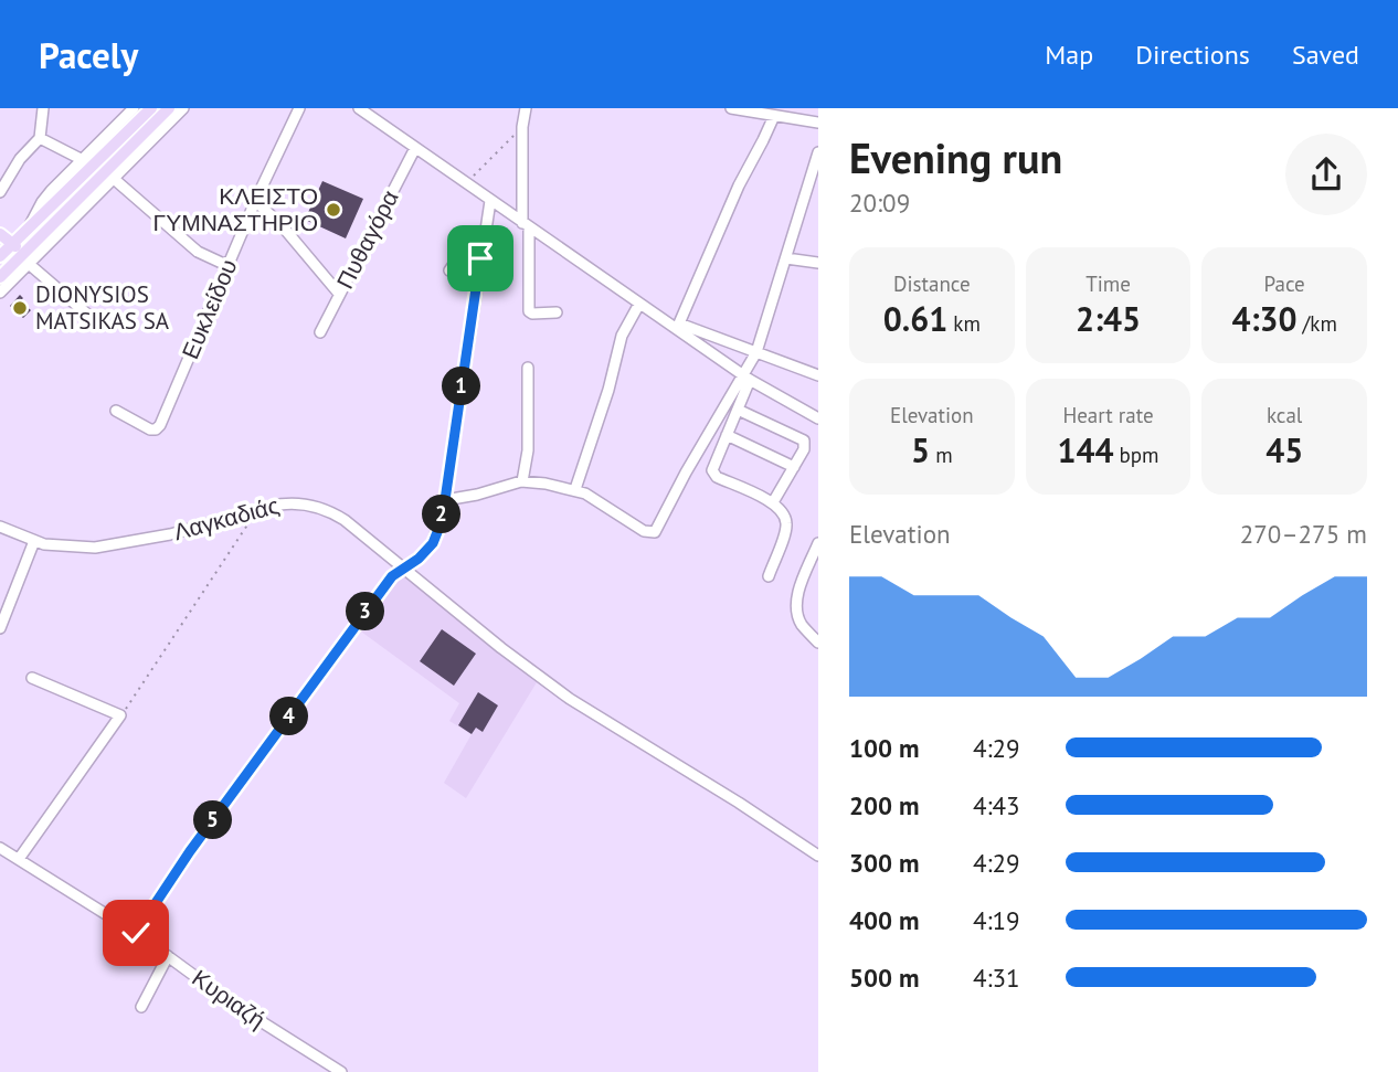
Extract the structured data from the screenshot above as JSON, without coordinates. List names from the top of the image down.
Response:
{
  "streets": {
    "street": [
      "Πυθαγόρα",
      "Ευκλείδου",
      "Λαγκαδιάς",
      "Κυριαζή"
    ]
  },
  "places": ["ΚΛΕΙΣΤΟ ΓΥΜΝΑΣΤΗΡΙΟ", "DIONYSIOS MATSIKAS SA"],
  "page": {
    "header": "Pacely",
    "nav": ["Map", "Directions", "Saved"],
    "heading": ["Evening run", "20:09"],
    "stats": [
      ["Distance", "0.61 km"],
      ["Time", "2:45"],
      ["Pace", "4:30 /km"],
      ["Elevation", "5 m"],
      ["Heart rate", "144 bpm"],
      ["kcal", "45"]
    ],
    "pins": [
      "1",
      "2",
      "3",
      "4",
      "5"
    ],
    "chart": ["Elevation", "270–275 m"],
    "list": [
      {
        "name": "100 m",
        "note": "4:29"
      },
      {
        "name": "200 m",
        "note": "4:43"
      },
      {
        "name": "300 m",
        "note": "4:29"
      },
      {
        "name": "400 m",
        "note": "4:19"
      },
      {
        "name": "500 m",
        "note": "4:31"
      }
    ]
  }
}
